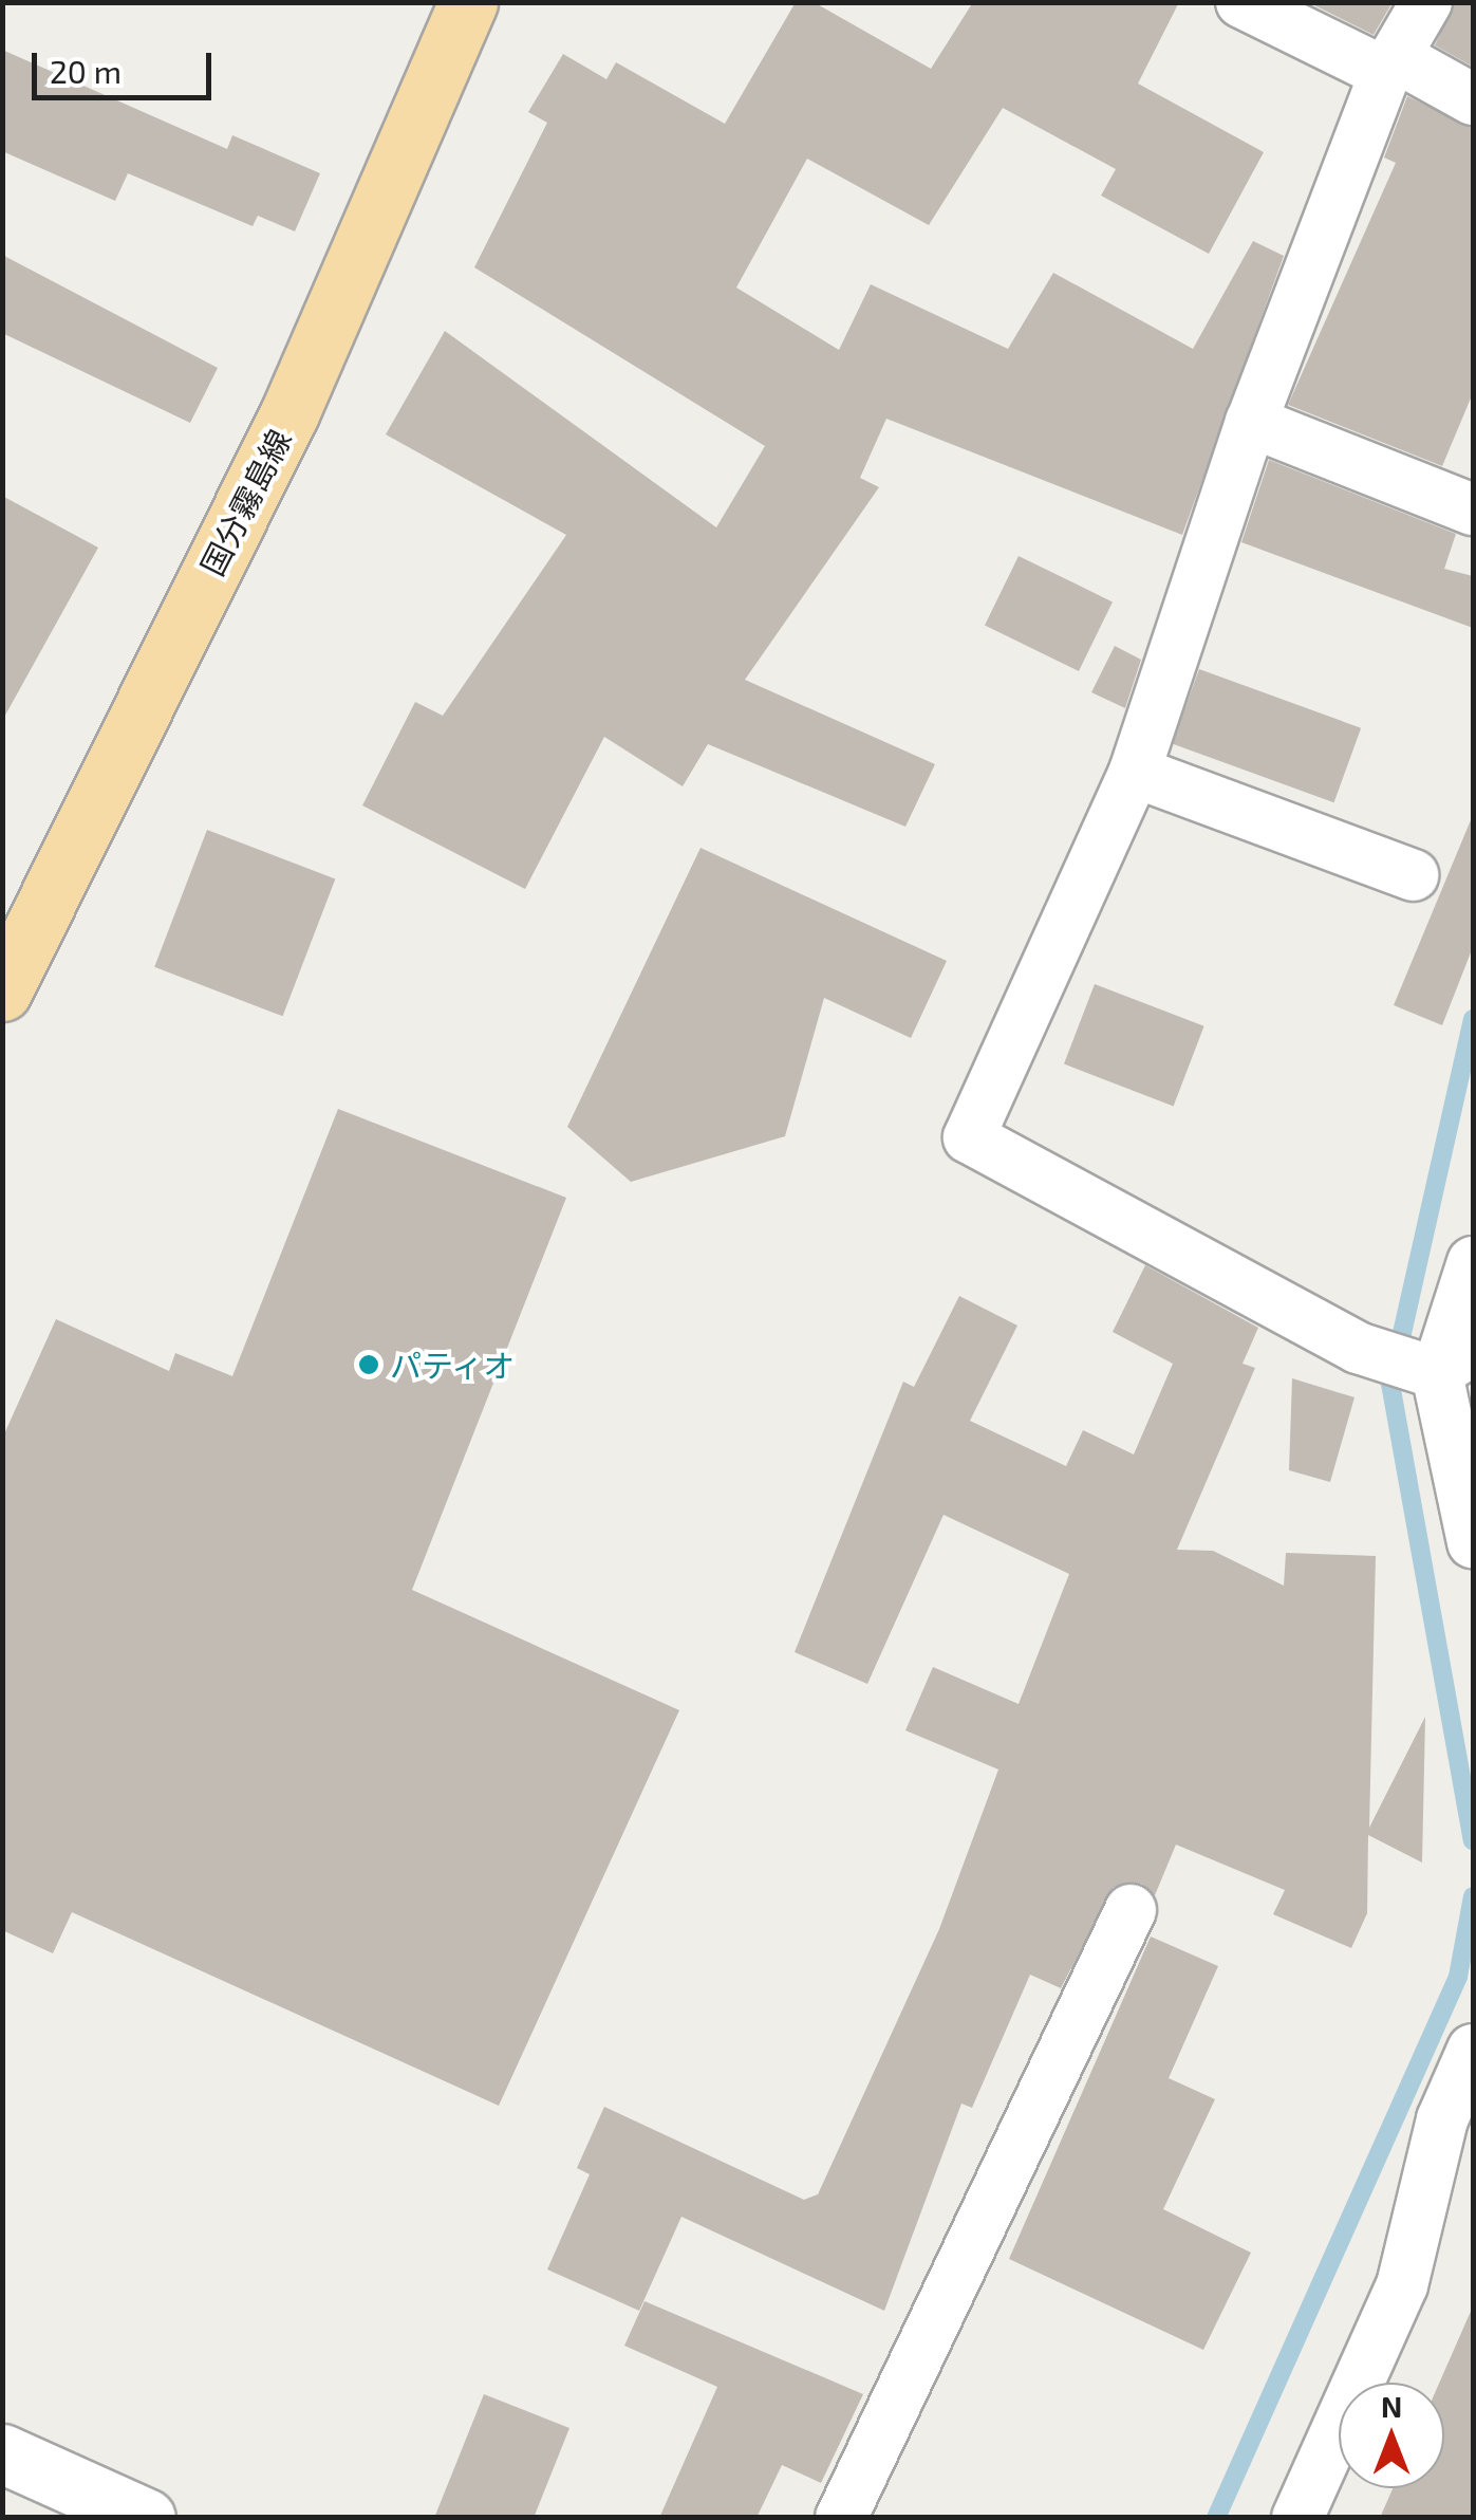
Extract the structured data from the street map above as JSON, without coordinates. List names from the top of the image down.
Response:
{
  "streets": {
    "main road": ["国分霧島線"]
  },
  "places": ["パティオ"],
  "scale_bar": "20 m",
  "north": "top"
}
